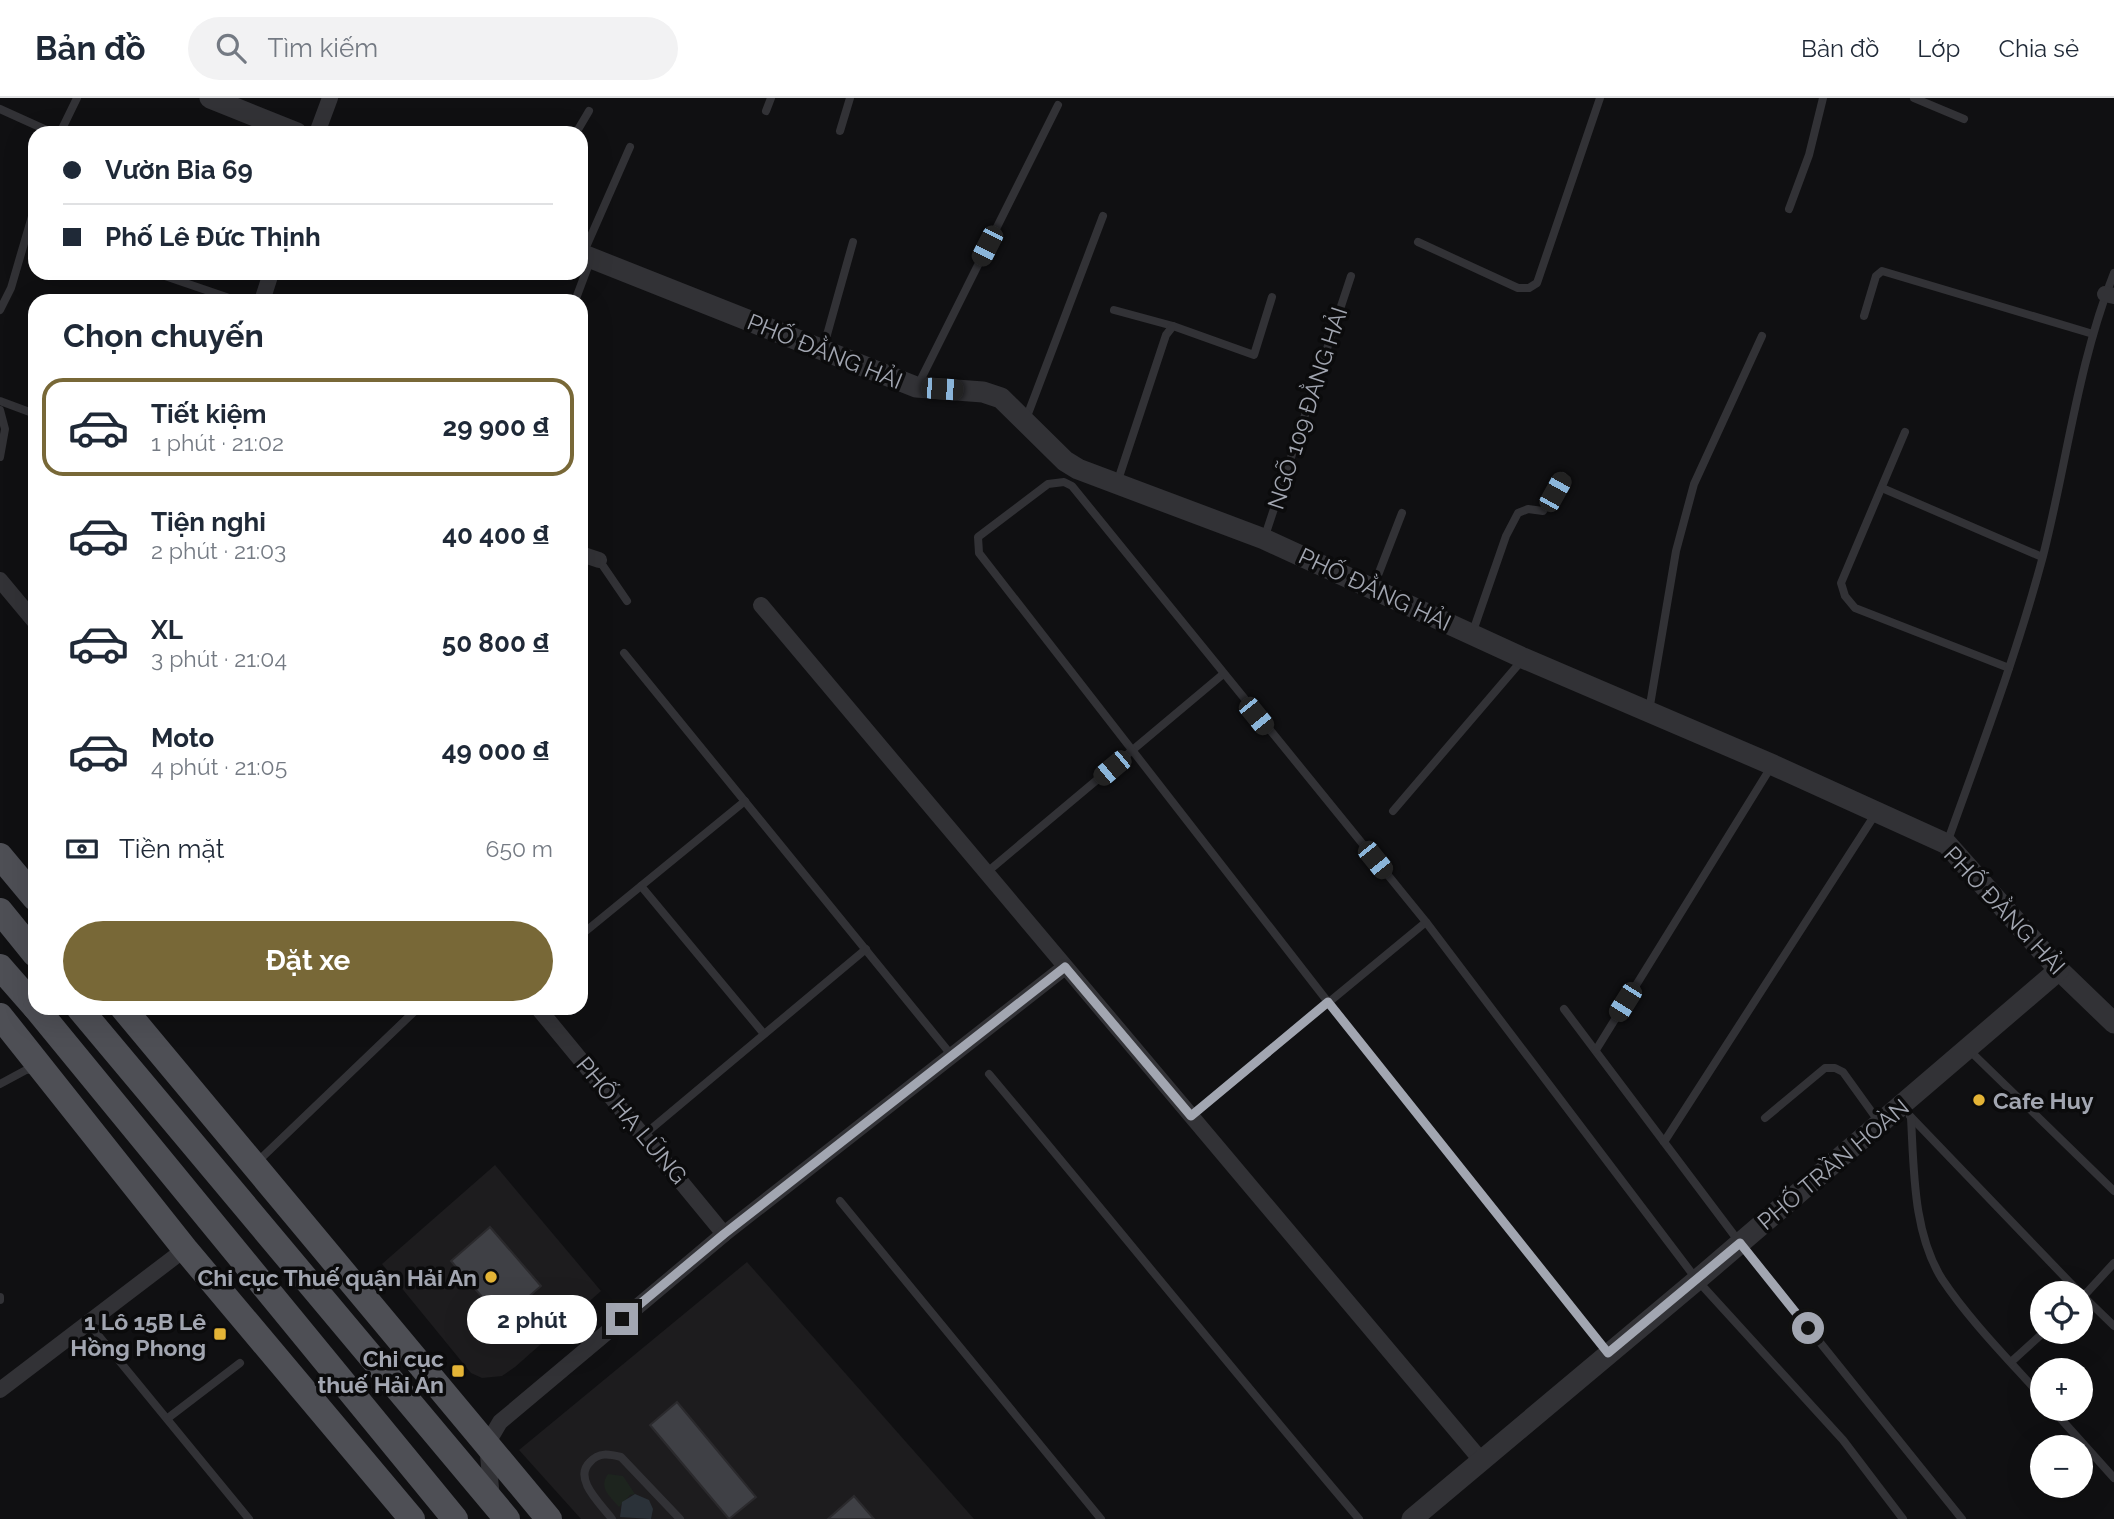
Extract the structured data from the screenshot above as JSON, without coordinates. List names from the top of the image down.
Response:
{
  "streets": {
    "street": ["PHỐ ĐẰNG HẢI", "PHỐ HẠ LŨNG", "PHỐ TRẦN HOÀN"],
    "lane": ["NGÕ 109 ĐẰNG HẢI"]
  },
  "crossings": [
    ["PHỐ ĐẰNG HẢI", "NGÕ 109 ĐẰNG HẢI"],
    ["PHỐ ĐẰNG HẢI", "PHỐ TRẦN HOÀN"]
  ],
  "places": {
    "other": ["Cafe Huy", "Chi cục Thuế quận Hải An"],
    "transit": ["1 Lô 15B Lê Hồng Phong", "Chi cục thuế Hải An"]
  },
  "page": {
    "header": "Bản đồ",
    "search": "Tìm kiếm",
    "nav": ["Bản đồ", "Lớp", "Chia sẻ"],
    "banner": ["Vườn Bia 69", "Phố Lê Đức Thịnh"],
    "heading": "Chọn chuyến",
    "list": [
      {
        "name": "Tiết kiệm",
        "note": "1 phút · 21:02",
        "value": "29 900 ₫"
      },
      {
        "name": "Tiện nghi",
        "note": "2 phút · 21:03",
        "value": "40 400 ₫"
      },
      {
        "name": "XL",
        "note": "3 phút · 21:04",
        "value": "50 800 ₫"
      },
      {
        "name": "Moto",
        "note": "4 phút · 21:05",
        "value": "49 000 ₫"
      }
    ],
    "pay": ["Tiền mặt", "650 m"],
    "buttons": "Đặt xe",
    "map_buttons": ["+", "−"],
    "bubble": "2 phút"
  }
}
